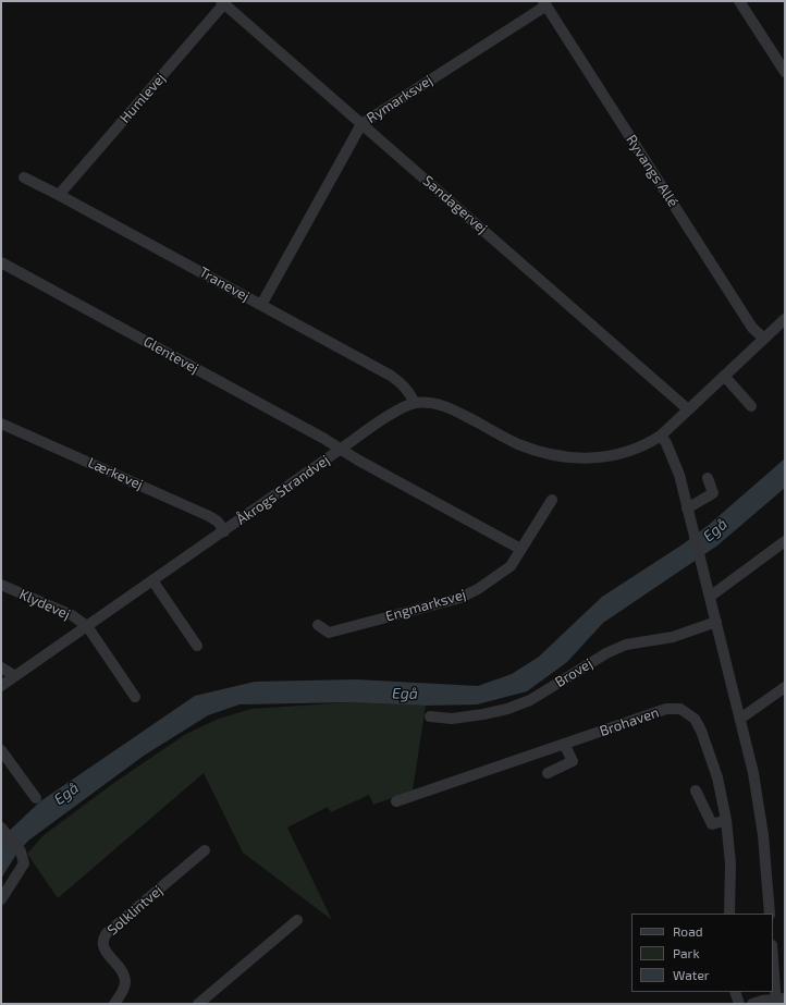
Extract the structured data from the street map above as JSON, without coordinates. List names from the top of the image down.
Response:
{
  "streets": {
    "street": [
      "Humlevej",
      "Rymarksvej",
      "Ryvangs Allé",
      "Sandagervej",
      "Tranevej",
      "Glentevej",
      "Lærkevej",
      "Åkrogs Strandvej",
      "Klydevej",
      "Engmarksvej",
      "Brovej",
      "Brohaven",
      "Solklintvej"
    ]
  },
  "crossings": [
    ["Humlevej", "Sandagervej"],
    ["Humlevej", "Tranevej"],
    ["Rymarksvej", "Ryvangs Allé"],
    ["Rymarksvej", "Sandagervej"],
    ["Rymarksvej", "Tranevej"],
    ["Tranevej", "Åkrogs Strandvej"],
    ["Glentevej", "Åkrogs Strandvej"],
    ["Lærkevej", "Åkrogs Strandvej"],
    ["Åkrogs Strandvej", "Klydevej"]
  ],
  "water": ["Egå"],
  "legend": ["Road", "Park", "Water"]
}
